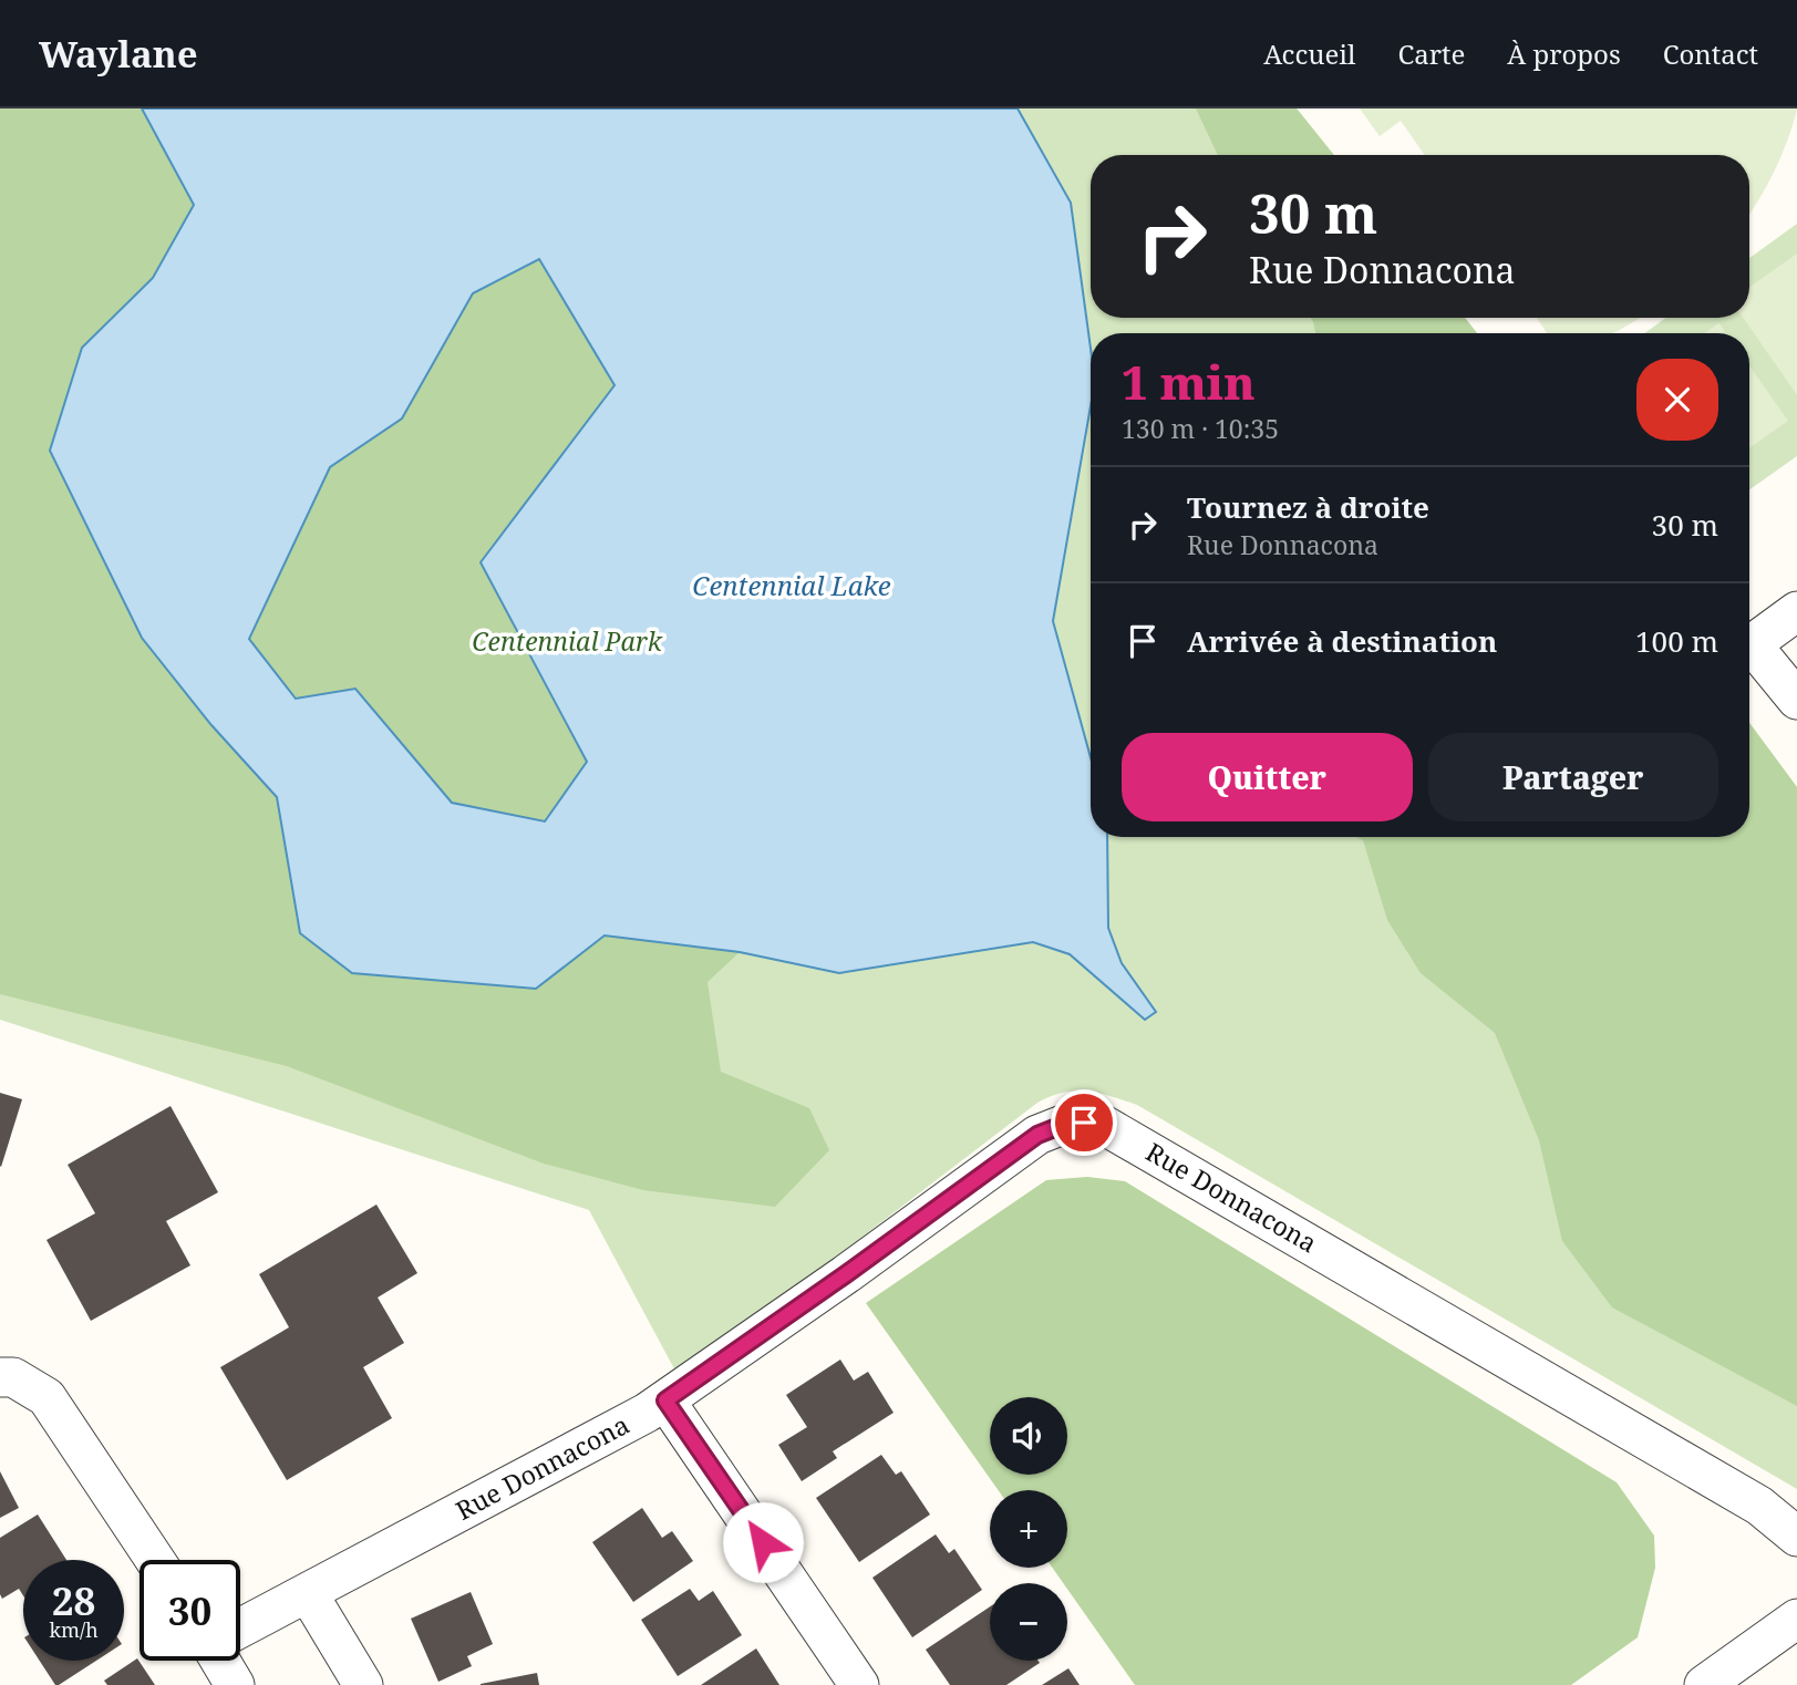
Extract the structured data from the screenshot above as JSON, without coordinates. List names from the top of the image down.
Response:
{
  "streets": {
    "street": ["Rue Donnacona"]
  },
  "water": ["Centennial Lake"],
  "parks": ["Centennial Park"],
  "page": {
    "header": "Waylane",
    "nav": [
      "Accueil",
      "Carte",
      "À propos",
      "Contact"
    ],
    "turn": ["30 m", "Rue Donnacona"],
    "heading": ["1 min", "130 m · 10:35"],
    "list": [
      {
        "name": "Tournez à droite",
        "note": "Rue Donnacona",
        "value": "30 m"
      },
      {
        "name": "Arrivée à destination",
        "value": "100 m"
      }
    ],
    "buttons": ["Quitter", "Partager"],
    "map_buttons": ["+", "−"],
    "speed": "28 km/h",
    "limit": "30"
  }
}
